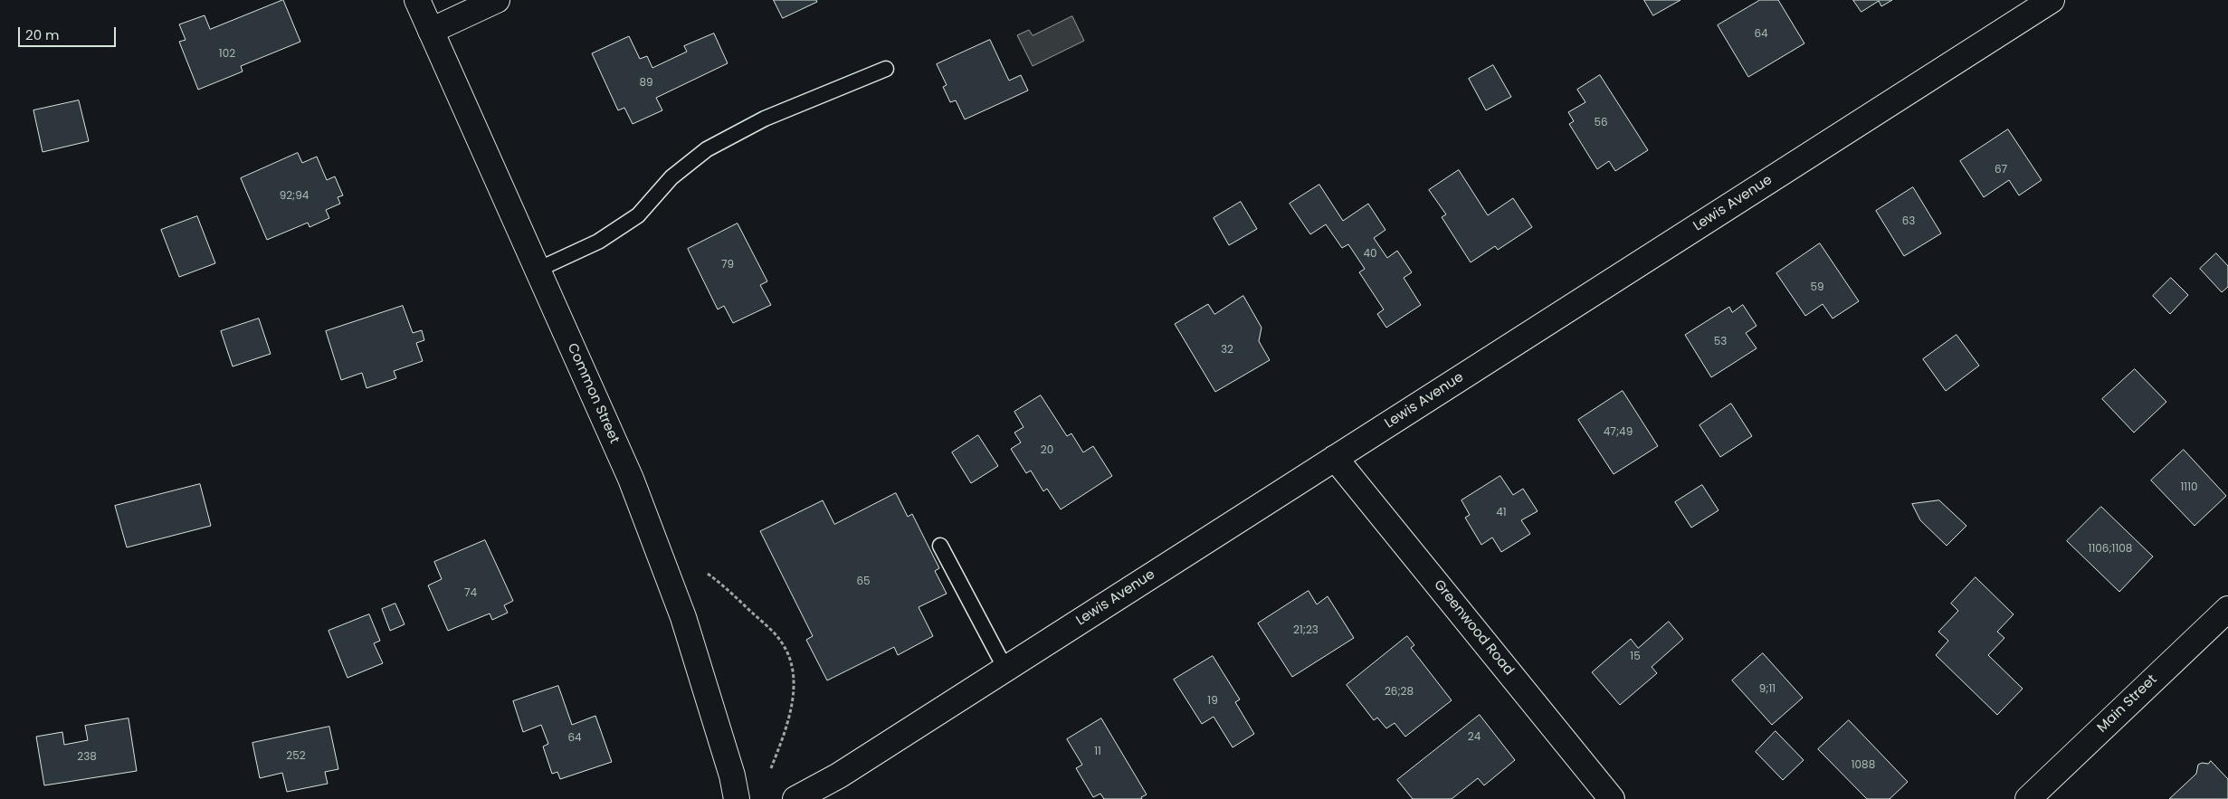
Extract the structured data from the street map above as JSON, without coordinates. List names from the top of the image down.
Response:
{
  "streets": {
    "street": [
      "Lewis Avenue",
      "Common Street",
      "Greenwood Road",
      "Main Street"
    ]
  },
  "crossings": [
    ["Lewis Avenue", "Greenwood Road"]
  ],
  "house_numbers": [
    "64",
    "102",
    "89",
    "56",
    "67",
    "92;94",
    "63",
    "40",
    "79",
    "59",
    "53",
    "32",
    "47;49",
    "20",
    "1110",
    "41",
    "1106;1108",
    "65",
    "74",
    "21;23",
    "15",
    "9;11",
    "26;28",
    "19",
    "24",
    "64",
    "11",
    "252",
    "238",
    "1088"
  ],
  "scale_bar": "20 m"
}
